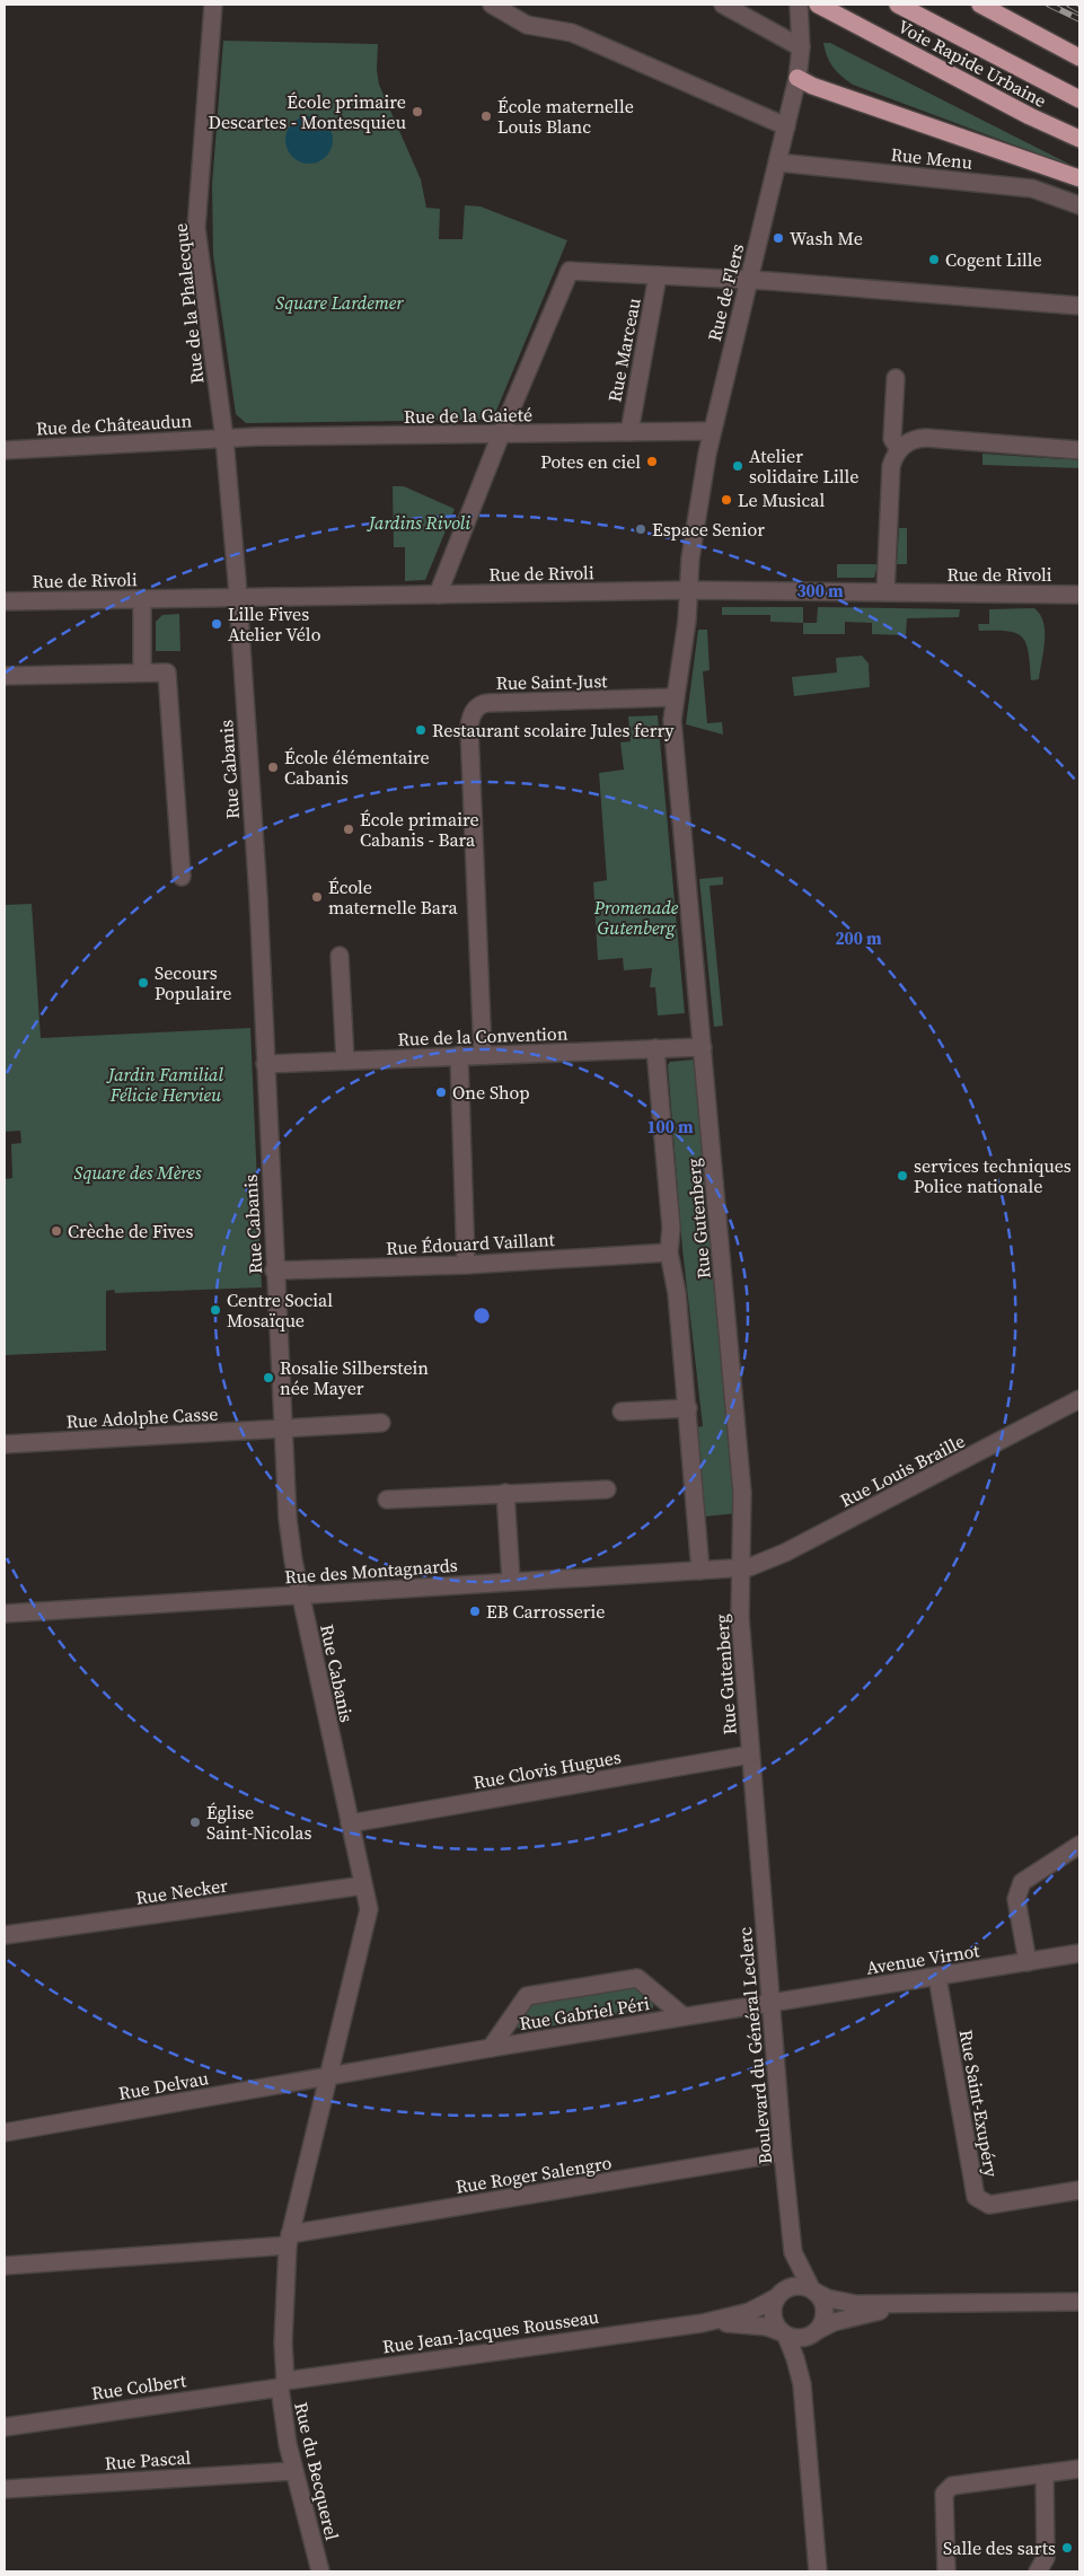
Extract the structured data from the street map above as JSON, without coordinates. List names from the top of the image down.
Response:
{
  "streets": {
    "highway": ["Voie Rapide Urbaine"],
    "street": [
      "Rue Menu",
      "Rue de Flers",
      "Rue de la Phalecque",
      "Rue Marceau",
      "Rue de la Gaieté",
      "Rue de Châteaudun",
      "Rue de Rivoli",
      "Rue Saint-Just",
      "Rue Cabanis",
      "Rue de la Convention",
      "Rue Gutenberg",
      "Rue Édouard Vaillant",
      "Rue Adolphe Casse",
      "Rue Louis Braille",
      "Rue des Montagnards",
      "Rue Clovis Hugues",
      "Rue Necker",
      "Avenue Virnot",
      "Rue Gabriel Péri",
      "Boulevard du Général Leclerc",
      "Rue Delvau",
      "Rue Saint-Exupéry",
      "Rue Roger Salengro",
      "Rue Jean-Jacques Rousseau",
      "Rue Colbert",
      "Rue Pascal",
      "Rue du Becquerel"
    ]
  },
  "crossings": [
    ["Rue Menu", "Rue de Flers"],
    ["Rue de Flers", "Rue de la Gaieté"],
    ["Rue de Flers", "Rue de Rivoli"],
    ["Rue de Flers", "Rue Gutenberg"],
    ["Rue de la Phalecque", "Rue de la Gaieté"],
    ["Rue de la Phalecque", "Rue de Châteaudun"],
    ["Rue de la Phalecque", "Rue de Rivoli"],
    ["Rue de la Phalecque", "Rue Cabanis"],
    ["Rue Marceau", "Rue de la Gaieté"],
    ["Rue de la Gaieté", "Rue de Châteaudun"],
    ["Rue de Rivoli", "Rue Cabanis"],
    ["Rue de Rivoli", "Rue Gutenberg"],
    ["Rue Saint-Just", "Rue de la Convention"],
    ["Rue Saint-Just", "Rue Gutenberg"],
    ["Rue Cabanis", "Rue de la Convention"],
    ["Rue Cabanis", "Rue Édouard Vaillant"],
    ["Rue Cabanis", "Rue Adolphe Casse"],
    ["Rue Cabanis", "Rue des Montagnards"],
    ["Rue Cabanis", "Rue Clovis Hugues"],
    ["Rue Cabanis", "Rue Necker"],
    ["Rue Cabanis", "Rue du Becquerel"],
    ["Rue de la Convention", "Rue Gutenberg"],
    ["Rue Gutenberg", "Rue Édouard Vaillant"],
    ["Rue Gutenberg", "Rue Louis Braille"],
    ["Rue Gutenberg", "Rue des Montagnards"],
    ["Rue Gutenberg", "Rue Clovis Hugues"],
    ["Rue Gutenberg", "Boulevard du Général Leclerc"],
    ["Rue Louis Braille", "Rue des Montagnards"],
    ["Avenue Virnot", "Rue Gabriel Péri"],
    ["Avenue Virnot", "Boulevard du Général Leclerc"],
    ["Avenue Virnot", "Rue Saint-Exupéry"],
    ["Rue Gabriel Péri", "Boulevard du Général Leclerc"],
    ["Rue Gabriel Péri", "Rue Delvau"],
    ["Rue Gabriel Péri", "Rue du Becquerel"],
    ["Boulevard du Général Leclerc", "Rue Roger Salengro"],
    ["Boulevard du Général Leclerc", "Rue Jean-Jacques Rousseau"],
    ["Rue Delvau", "Rue du Becquerel"],
    ["Rue Roger Salengro", "Rue du Becquerel"],
    ["Rue Jean-Jacques Rousseau", "Rue Colbert"],
    ["Rue Jean-Jacques Rousseau", "Rue du Becquerel"],
    ["Rue Colbert", "Rue du Becquerel"],
    ["Rue Pascal", "Rue du Becquerel"]
  ],
  "parks": [
    "Square Lardemer",
    "Jardins Rivoli",
    "Promenade Gutenberg",
    "Jardin Familial Félicie Hervieu",
    "Square des Mères"
  ],
  "places": [
    "École primaire Descartes - Montesquieu",
    "École maternelle Louis Blanc",
    "Wash Me",
    "Cogent Lille",
    "Potes en ciel",
    "Atelier solidaire Lille",
    "Le Musical",
    "Espace Senior",
    "Lille Fives Atelier Vélo",
    "Restaurant scolaire Jules ferry",
    "École élémentaire Cabanis",
    "École primaire Cabanis - Bara",
    "École maternelle Bara",
    "Secours Populaire",
    "One Shop",
    "services techniques Police nationale",
    "Crèche de Fives",
    "Centre Social Mosaïque",
    "Rosalie Silberstein née Mayer",
    "EB Carrosserie",
    "Église Saint-Nicolas",
    "Salle des sarts"
  ],
  "rings": ["300 m", "200 m", "100 m"]
}
